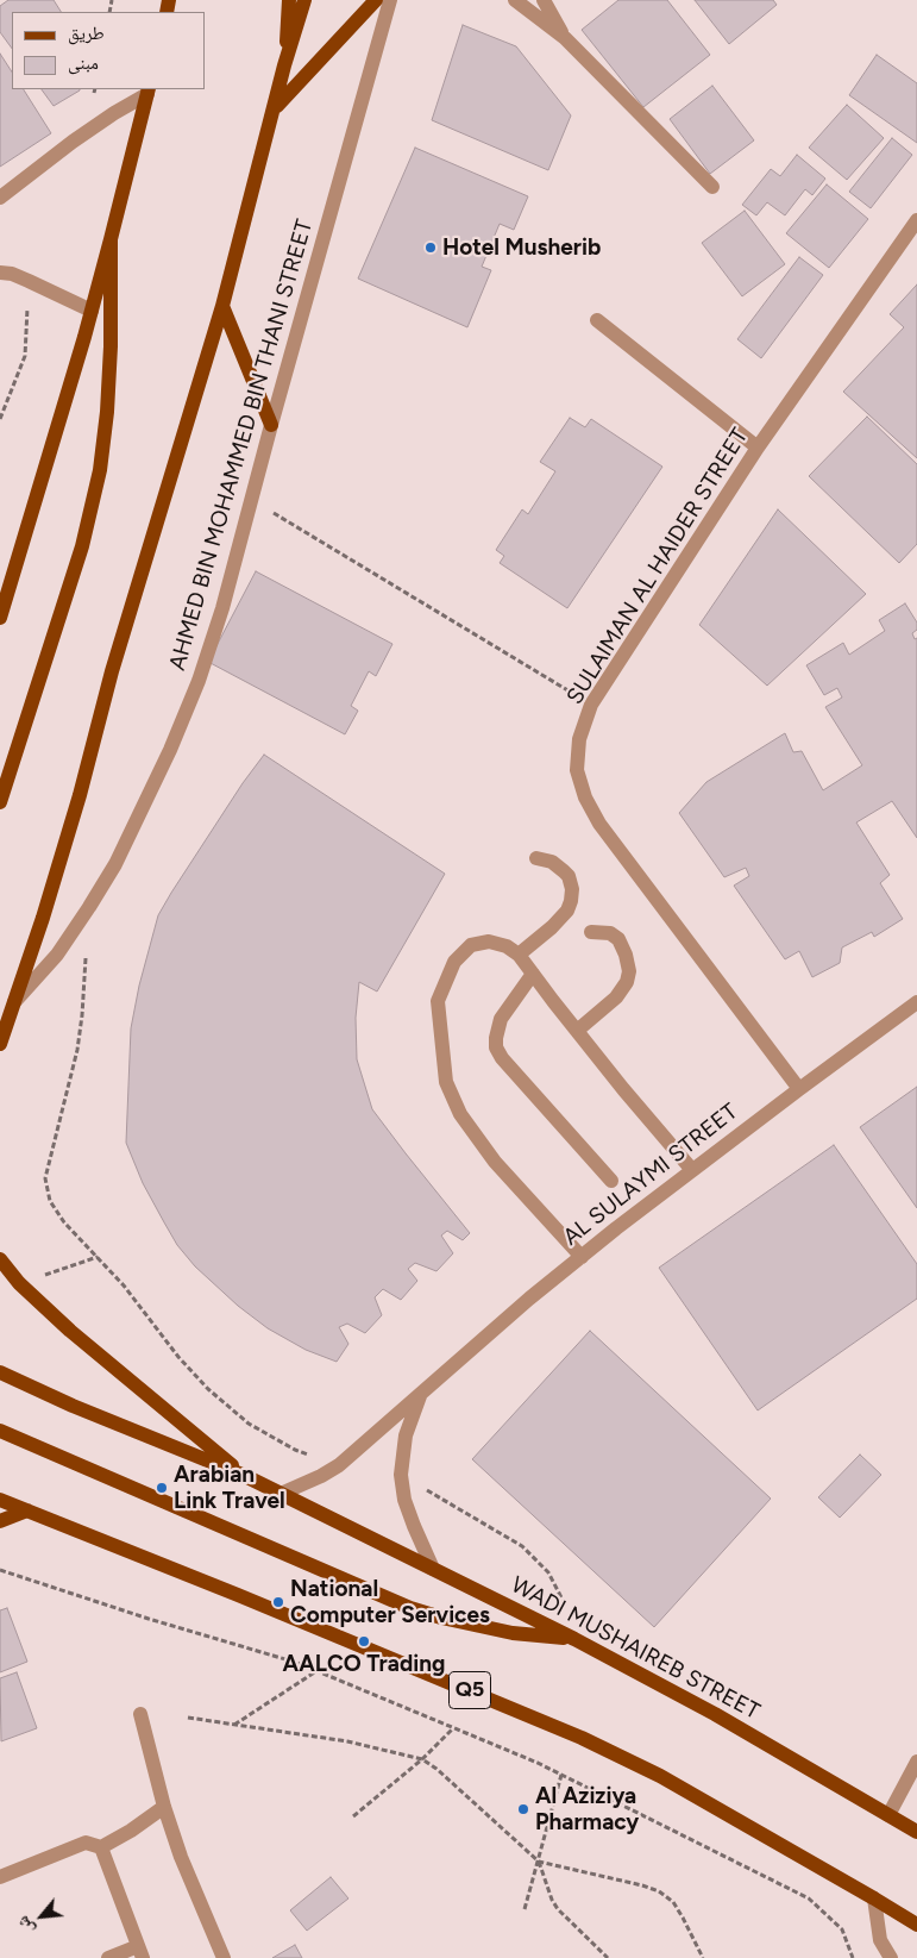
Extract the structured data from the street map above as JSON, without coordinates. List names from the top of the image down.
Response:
{
  "streets": {
    "main road": ["AHMED BIN MOHAMMED BIN THANI STREET", "WADI MUSHAIREB STREET", "Q5"],
    "street": ["SULAIMAN AL HAIDER STREET", "AL SULAYMI STREET"]
  },
  "crossings": [
    ["SULAIMAN AL HAIDER STREET", "AL SULAYMI STREET"],
    ["AL SULAYMI STREET", "WADI MUSHAIREB STREET"]
  ],
  "places": [
    "Hotel Musherib",
    "Arabian Link Travel",
    "National Computer Services",
    "AALCO Trading",
    "Al Aziziya Pharmacy"
  ],
  "legend": ["طريق", "مبنى"],
  "north": "bottom left"
}
